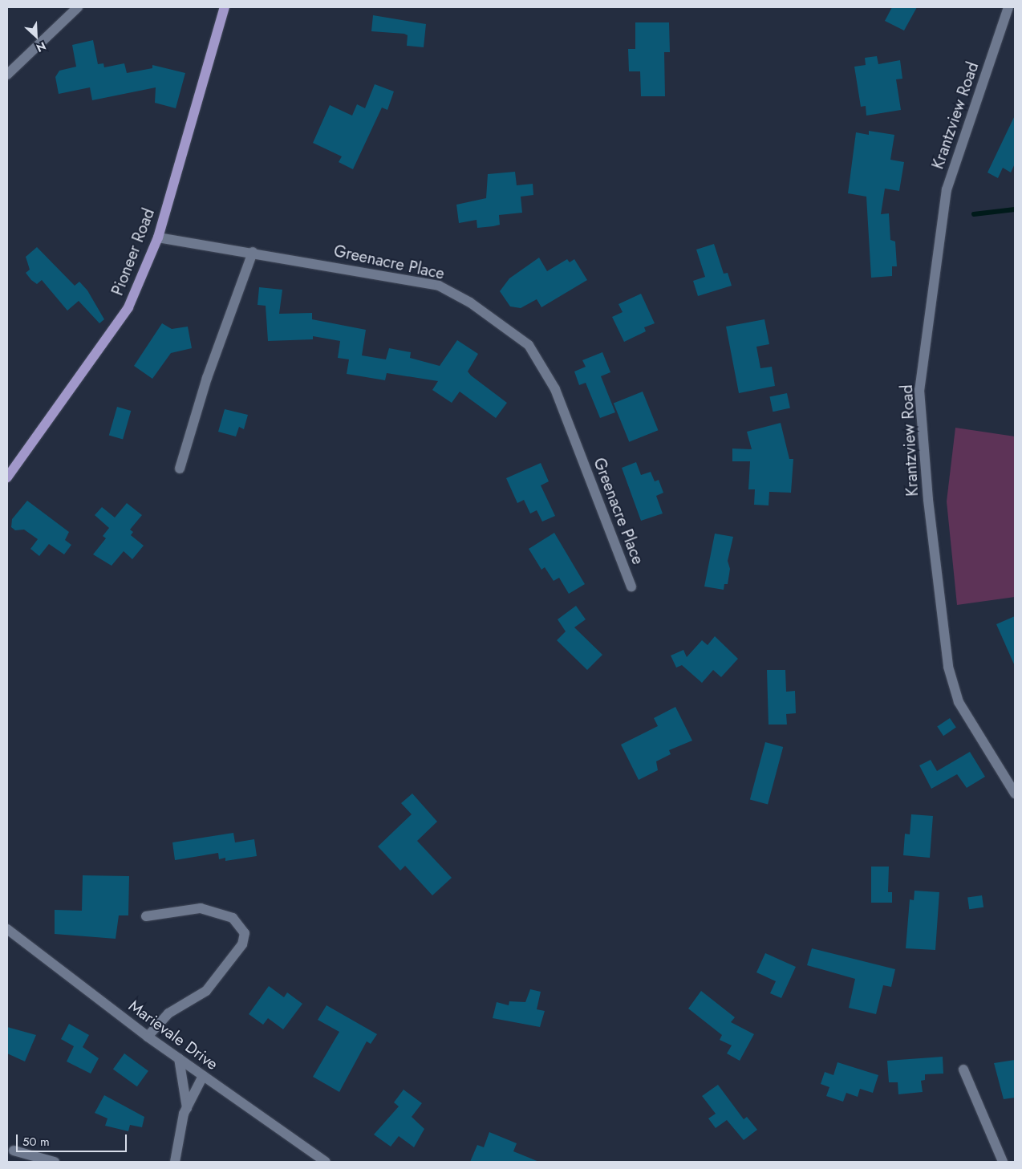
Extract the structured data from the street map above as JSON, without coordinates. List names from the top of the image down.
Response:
{
  "streets": {
    "main road": ["Pioneer Road"],
    "street": ["Krantzview Road", "Greenacre Place", "Marievale Drive"]
  },
  "crossings": [
    ["Pioneer Road", "Greenacre Place"]
  ],
  "scale_bar": "50 m",
  "north": "bottom right"
}
